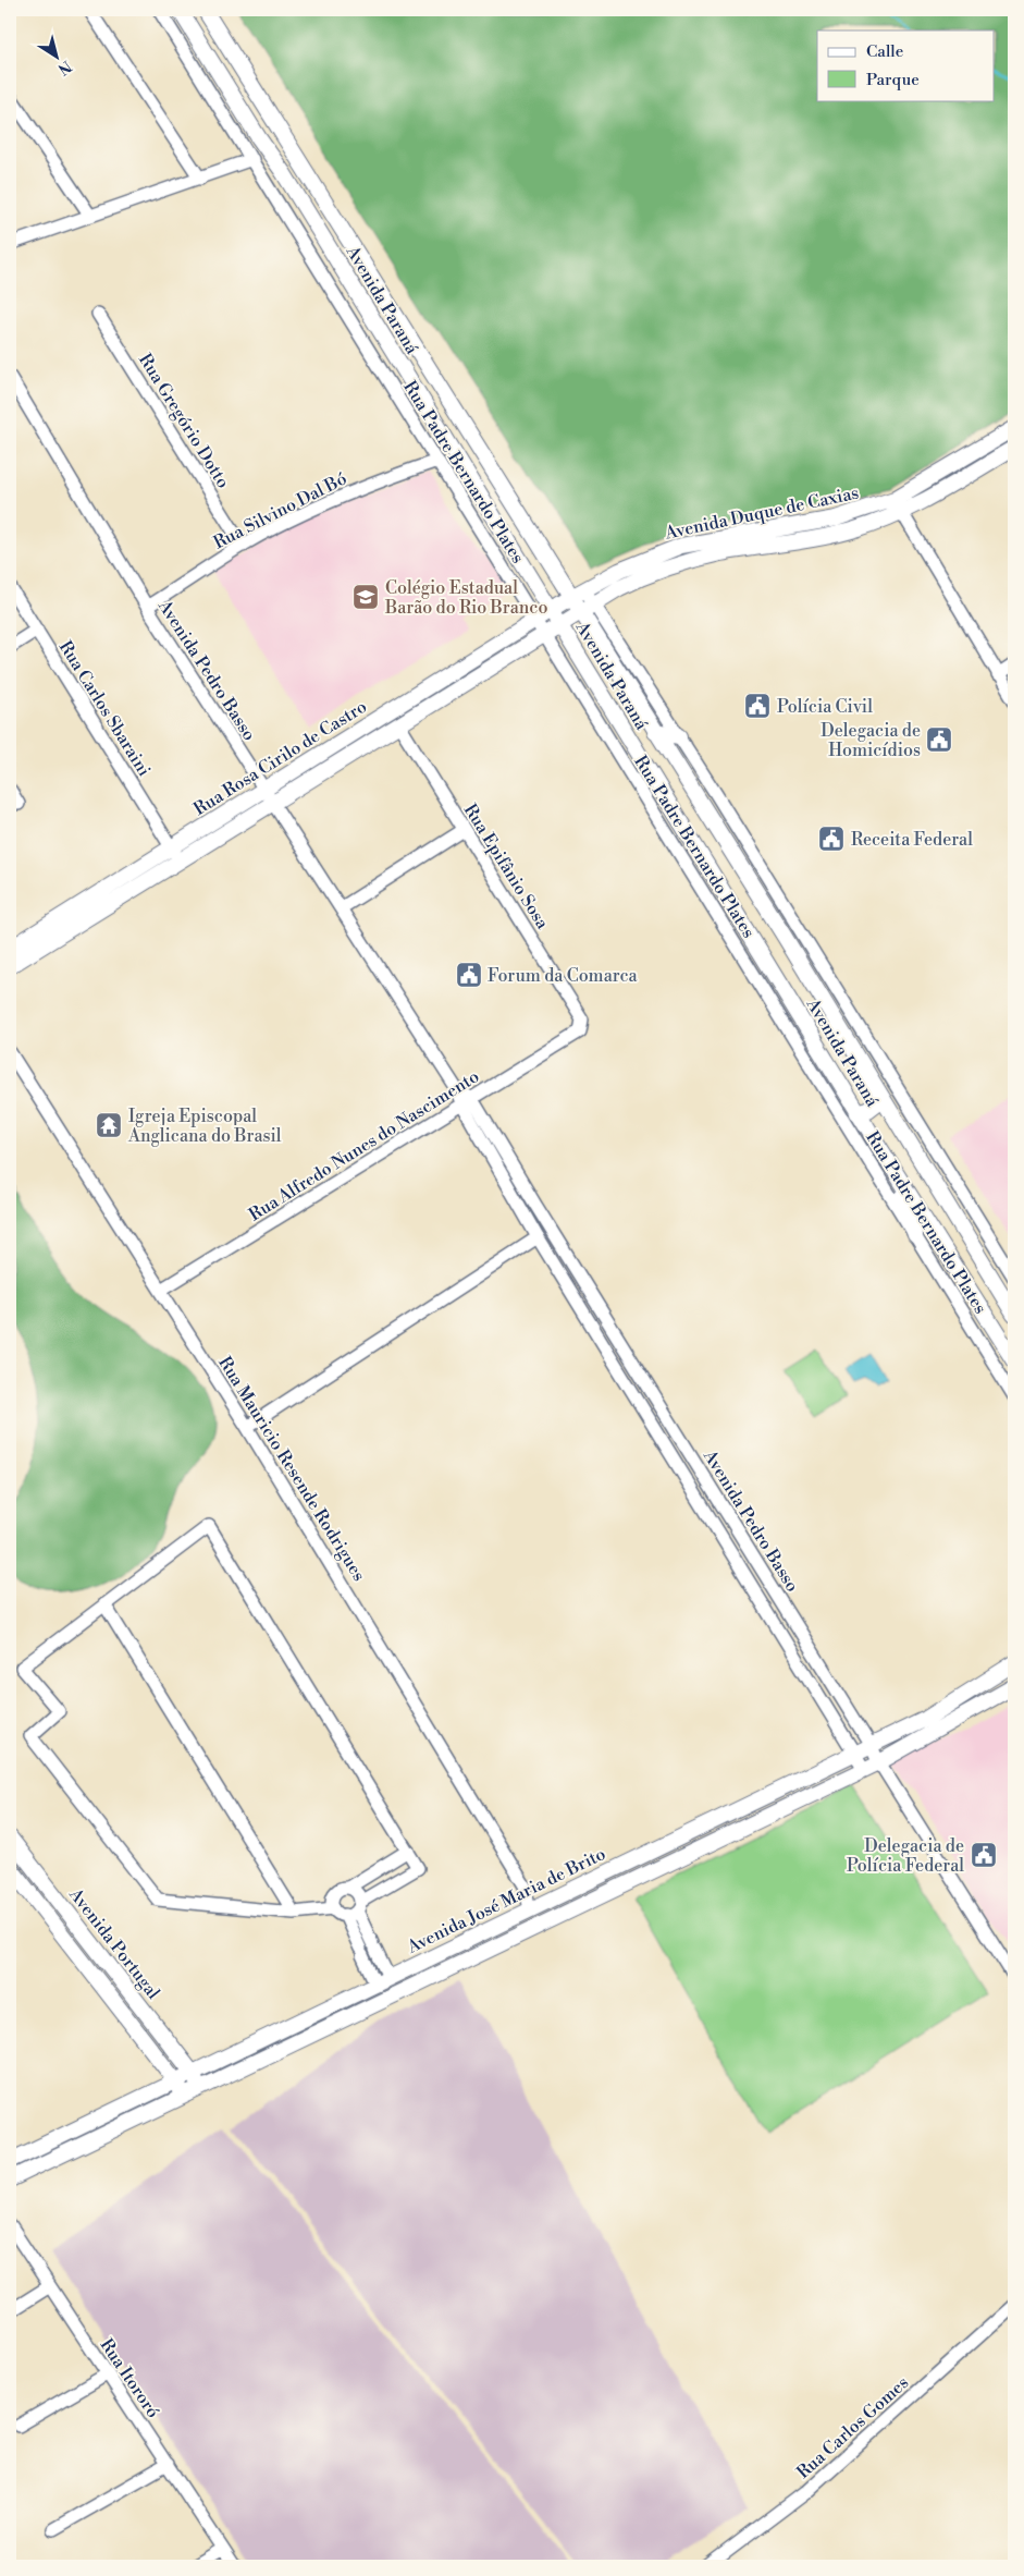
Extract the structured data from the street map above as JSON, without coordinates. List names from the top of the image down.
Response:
{
  "streets": {
    "main road": [
      "Avenida Paraná",
      "Avenida Duque de Caxias",
      "Rua Rosa Cirilo de Castro",
      "Avenida José Maria de Brito",
      "Avenida Portugal"
    ],
    "street": [
      "Rua Gregório Dotto",
      "Rua Padre Bernardo Plates",
      "Rua Silvino Dal Bó",
      "Avenida Pedro Basso",
      "Rua Carlos Sbaraini",
      "Rua Epifânio Sosa",
      "Rua Alfredo Nunes do Nascimento",
      "Rua Mauricio Resende Rodrigues",
      "Rua Itororó",
      "Rua Carlos Gomes"
    ]
  },
  "crossings": [
    ["Avenida Paraná", "Avenida Duque de Caxias"],
    ["Avenida Paraná", "Rua Rosa Cirilo de Castro"],
    ["Rua Gregório Dotto", "Rua Silvino Dal Bó"],
    ["Rua Padre Bernardo Plates", "Rua Silvino Dal Bó"],
    ["Rua Padre Bernardo Plates", "Avenida Duque de Caxias"],
    ["Rua Padre Bernardo Plates", "Rua Rosa Cirilo de Castro"],
    ["Rua Silvino Dal Bó", "Avenida Pedro Basso"],
    ["Avenida Duque de Caxias", "Avenida Pedro Basso"],
    ["Avenida Duque de Caxias", "Rua Carlos Sbaraini"],
    ["Avenida Duque de Caxias", "Rua Rosa Cirilo de Castro"],
    ["Avenida Duque de Caxias", "Rua Epifânio Sosa"],
    ["Avenida Pedro Basso", "Rua Rosa Cirilo de Castro"],
    ["Avenida Pedro Basso", "Rua Alfredo Nunes do Nascimento"],
    ["Avenida Pedro Basso", "Avenida José Maria de Brito"],
    ["Rua Carlos Sbaraini", "Rua Rosa Cirilo de Castro"],
    ["Rua Epifânio Sosa", "Rua Alfredo Nunes do Nascimento"],
    ["Rua Alfredo Nunes do Nascimento", "Rua Mauricio Resende Rodrigues"],
    ["Rua Mauricio Resende Rodrigues", "Avenida José Maria de Brito"],
    ["Avenida José Maria de Brito", "Avenida Portugal"]
  ],
  "places": {
    "school or university": ["Colégio Estadual Barão do Rio Branco"],
    "public building": [
      "Polícia Civil",
      "Delegacia de Homicídios",
      "Receita Federal",
      "Forum da Comarca",
      "Delegacia de Polícia Federal"
    ],
    "temple": ["Igreja Episcopal Anglicana do Brasil"]
  },
  "legend": ["Calle", "Parque"],
  "north": "bottom right"
}
